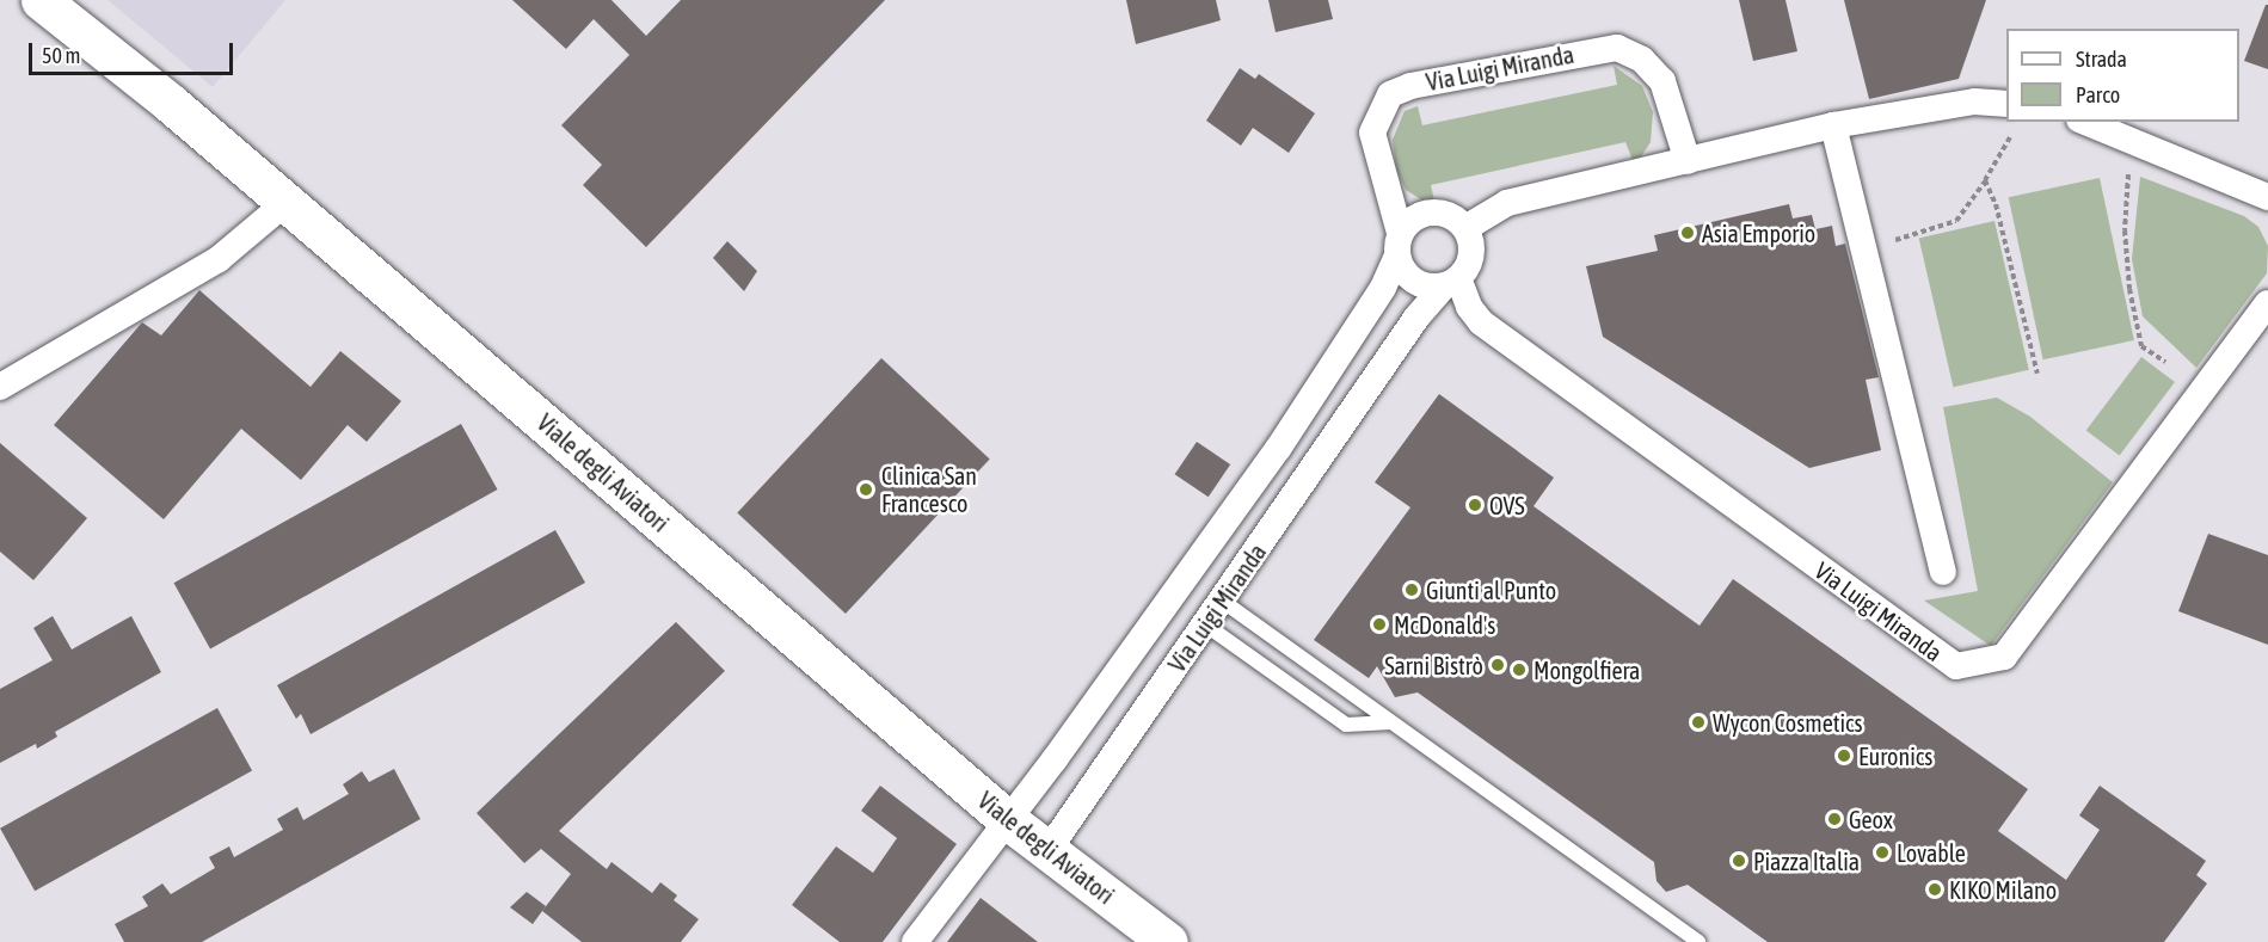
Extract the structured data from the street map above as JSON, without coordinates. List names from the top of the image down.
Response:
{
  "streets": {
    "main road": ["Viale degli Aviatori"],
    "street": ["Via Luigi Miranda"]
  },
  "crossings": [
    ["Via Luigi Miranda", "Viale degli Aviatori"]
  ],
  "places": [
    "Asia Emporio",
    "Clinica San Francesco",
    "OVS",
    "Giunti al Punto",
    "McDonald's",
    "Sarni Bistrò",
    "Mongolfiera",
    "Wycon Cosmetics",
    "Euronics",
    "Geox",
    "Lovable",
    "Piazza Italia",
    "KIKO Milano"
  ],
  "legend": ["Strada", "Parco"],
  "scale_bar": "50 m"
}
